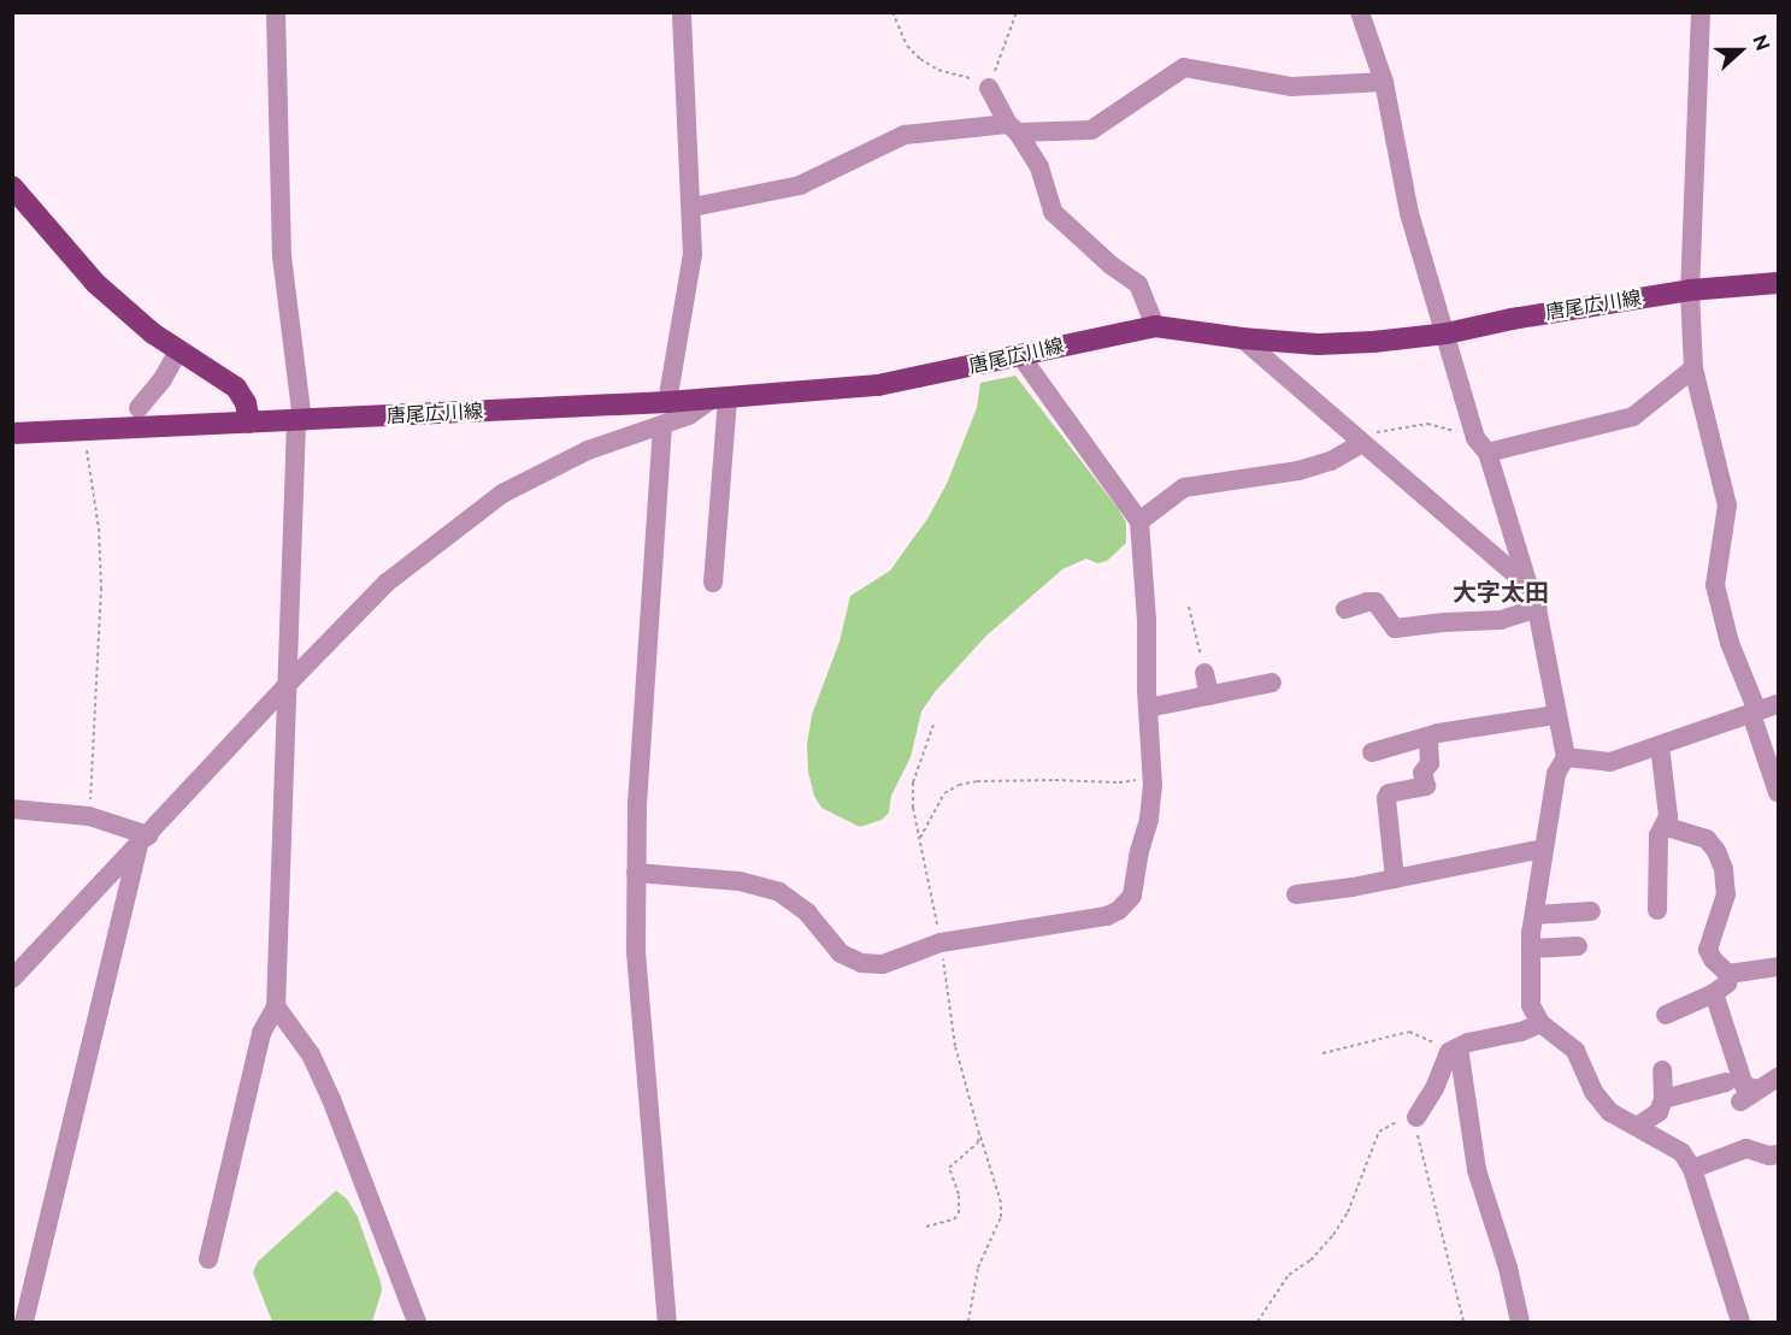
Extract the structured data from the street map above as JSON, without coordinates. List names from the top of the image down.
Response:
{
  "streets": {
    "main road": ["唐尾広川線"]
  },
  "districts": ["大字太田"],
  "north": "right"
}
